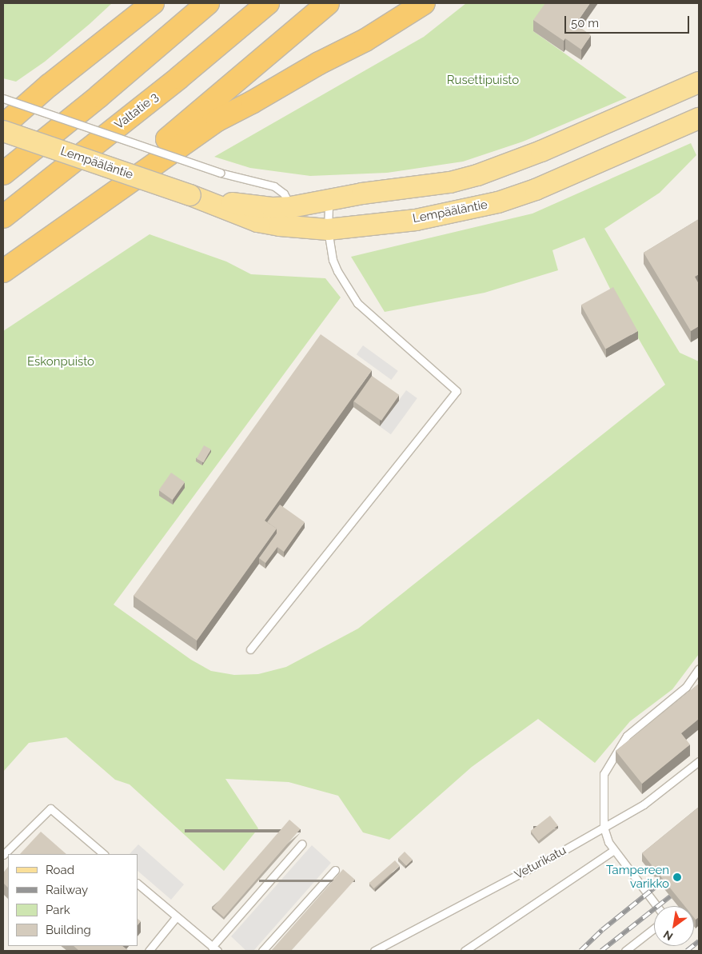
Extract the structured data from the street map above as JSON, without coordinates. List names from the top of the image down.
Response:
{
  "streets": {
    "highway": ["Valtatie 3"],
    "main road": ["Lempääläntie"],
    "lane": ["Veturikatu"]
  },
  "parks": ["Rusettipuisto", "Eskonpuisto"],
  "places": ["Tampereen varikko"],
  "legend": [
    "Road",
    "Railway",
    "Park",
    "Building"
  ],
  "scale_bar": "50 m",
  "north": "bottom left"
}
